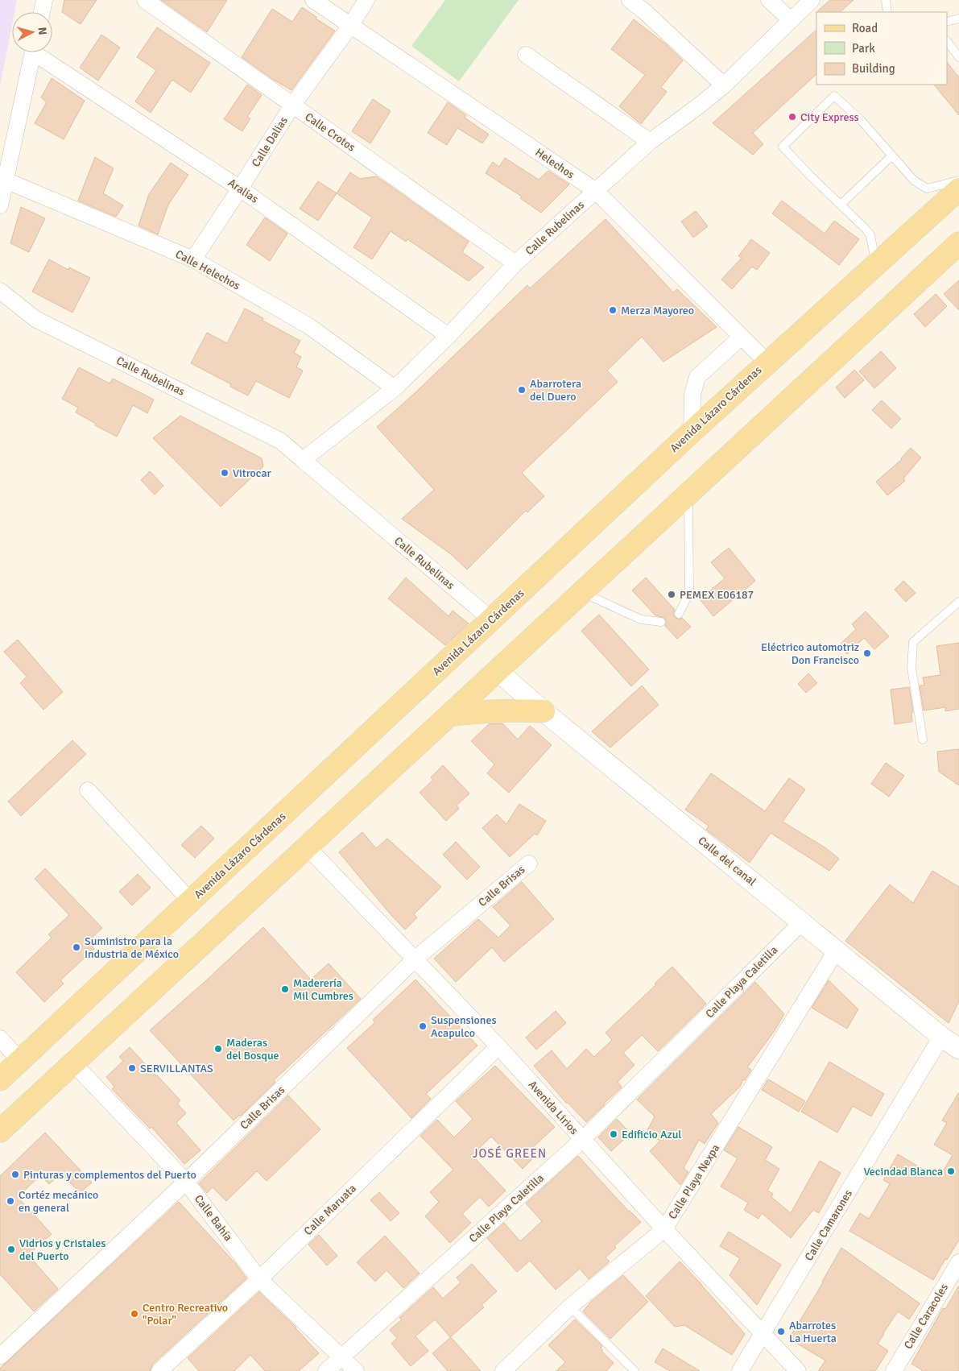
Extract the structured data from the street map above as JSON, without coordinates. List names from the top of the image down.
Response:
{
  "streets": {
    "main road": ["Avenida Lázaro Cárdenas"],
    "street": [
      "Calle Crotos",
      "Calle Dalias",
      "Helechos",
      "Aralias",
      "Calle Rubelinas",
      "Calle Helechos",
      "Calle del canal",
      "Calle Brisas",
      "Calle Playa Caletilla",
      "Avenida Lirios",
      "Calle Playa Nexpa",
      "Calle Maruata",
      "Calle Bahía",
      "Calle Camarones",
      "Calle Caracoles"
    ]
  },
  "crossings": [
    ["Calle Crotos", "Calle Dalias"],
    ["Calle Crotos", "Calle Rubelinas"],
    ["Calle Dalias", "Helechos"],
    ["Calle Dalias", "Aralias"],
    ["Calle Dalias", "Calle Helechos"],
    ["Helechos", "Calle Rubelinas"],
    ["Helechos", "Avenida Lázaro Cárdenas"],
    ["Aralias", "Calle Rubelinas"],
    ["Calle Rubelinas", "Calle Helechos"],
    ["Calle Rubelinas", "Avenida Lázaro Cárdenas"],
    ["Calle del canal", "Calle Playa Caletilla"],
    ["Calle del canal", "Calle Playa Nexpa"],
    ["Calle del canal", "Calle Camarones"],
    ["Calle Brisas", "Avenida Lirios"],
    ["Calle Brisas", "Calle Bahía"],
    ["Calle Playa Caletilla", "Avenida Lirios"],
    ["Calle Playa Caletilla", "Calle Bahía"],
    ["Avenida Lirios", "Calle Playa Nexpa"],
    ["Avenida Lirios", "Calle Maruata"],
    ["Avenida Lirios", "Calle Camarones"],
    ["Calle Maruata", "Calle Bahía"]
  ],
  "districts": ["JOSÉ GREEN"],
  "places": [
    "City Express",
    "Merza Mayoreo",
    "Abarrotera del Duero",
    "Vitrocar",
    "PEMEX E06187",
    "Eléctrico automotriz Don Francisco",
    "Suministro para la Industria de México",
    "Maderería Mil Cumbres",
    "Suspensiones Acapulco",
    "Maderas del Bosque",
    "SERVILLANTAS",
    "Edificio Azul",
    "Vecindad Blanca",
    "Pinturas y complementos del Puerto",
    "Cortéz mecánico en general",
    "Vidrios y Cristales del Puerto",
    "Centro Recreativo \"Polar\"",
    "Abarrotes La Huerta"
  ],
  "legend": ["Road", "Park", "Building"],
  "north": "right"
}
